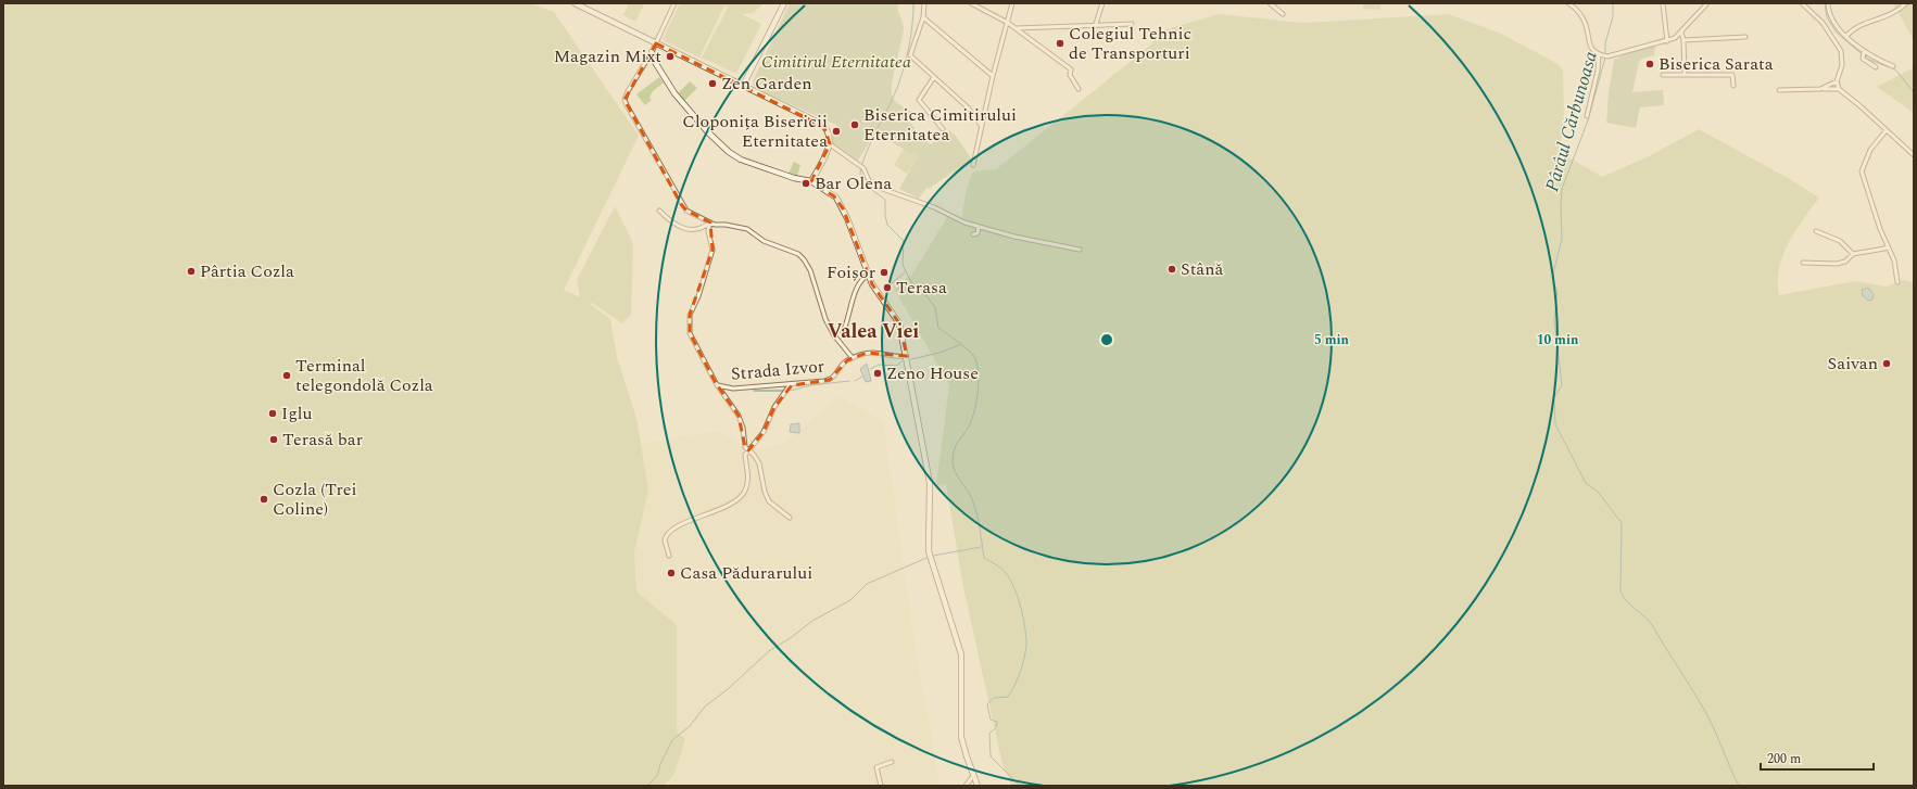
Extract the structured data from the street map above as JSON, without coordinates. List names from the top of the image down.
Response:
{
  "streets": {
    "street": ["Strada Izvor"]
  },
  "districts": ["Valea Viei"],
  "water": ["Pârâul Cărbunoasa"],
  "parks": ["Cimitirul Eternitatea"],
  "places": [
    "Colegiul Tehnic de Transporturi",
    "Magazin Mixt",
    "Biserica Sarata",
    "Zen Garden",
    "Biserica Cimitirului Eternitatea",
    "Cloponița Bisericii Eternitatea",
    "Bar Olena",
    "Stână",
    "Pârtia Cozla",
    "Foișor",
    "Terasa",
    "Saivan",
    "Zeno House",
    "Terminal telegondolă Cozla",
    "Iglu",
    "Terasă bar",
    "Cozla (Trei Coline)",
    "Casa Pădurarului"
  ],
  "scale_bar": "200 m",
  "rings": ["5 min", "10 min"]
}
